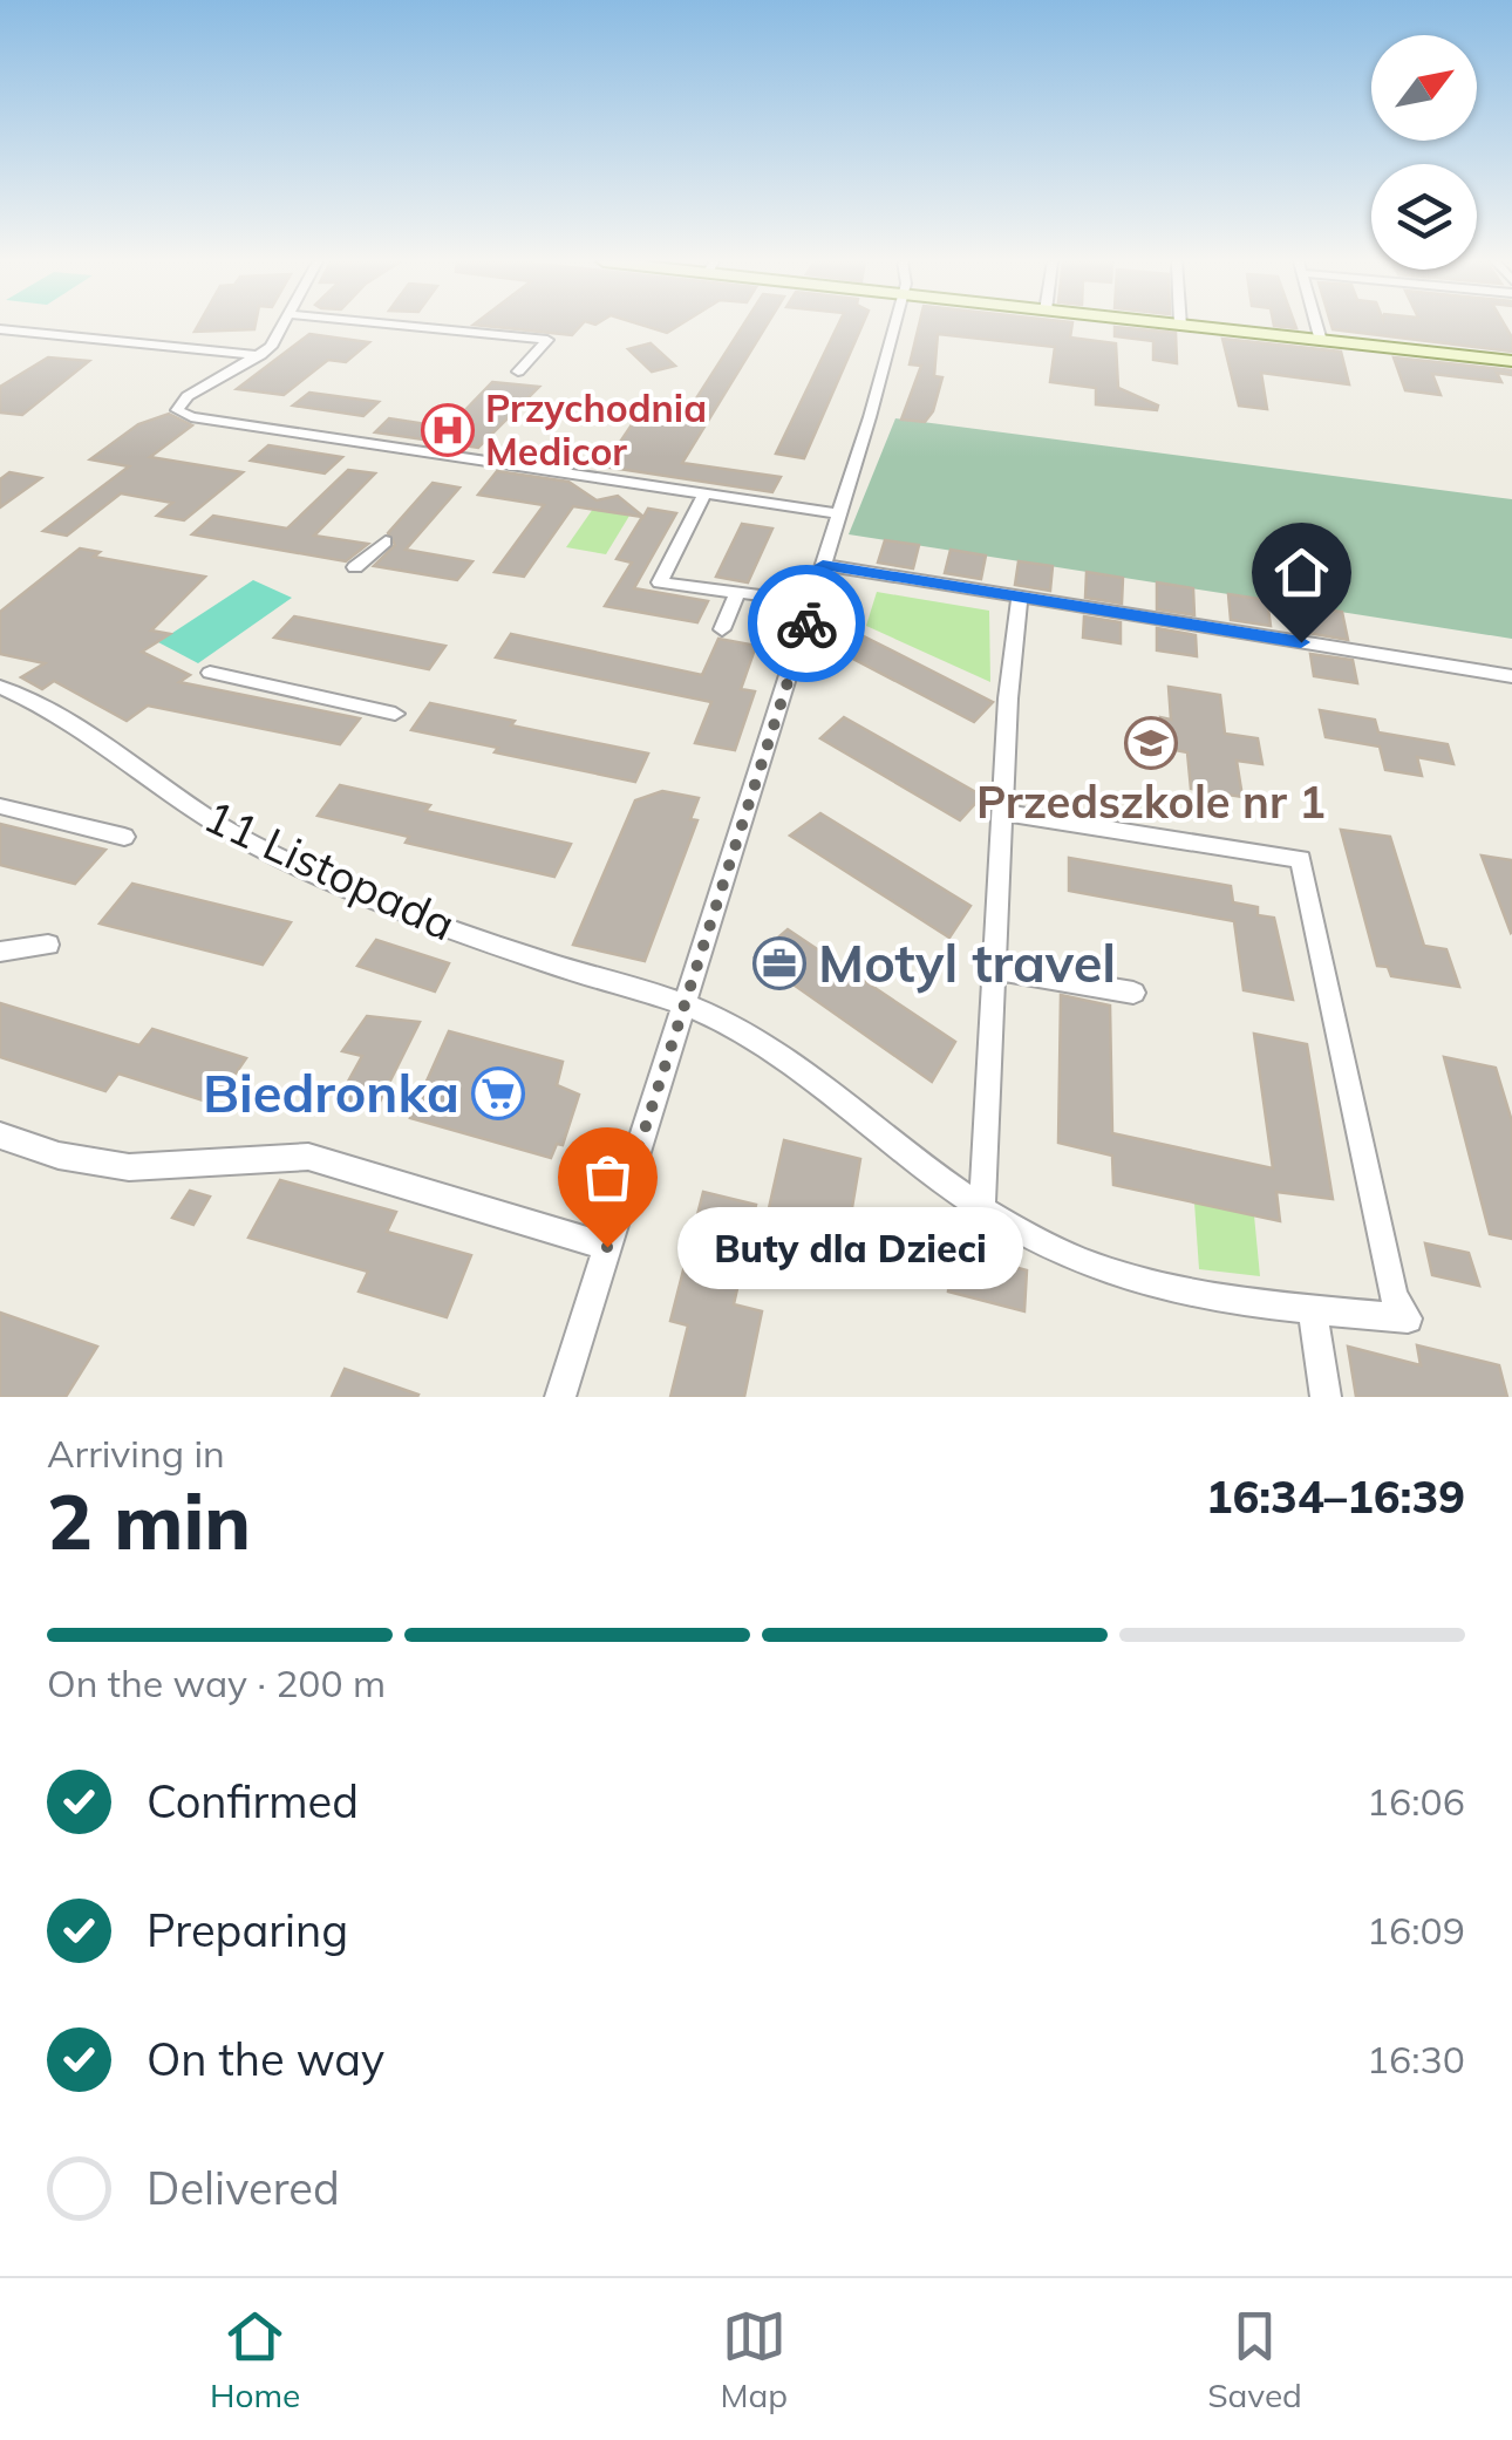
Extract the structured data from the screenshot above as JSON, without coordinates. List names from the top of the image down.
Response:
{
  "streets": {
    "street": ["11 Listopada"]
  },
  "places": {
    "hospital": ["Przychodnia Medicor"],
    "school or university": ["Przedszkole nr 1"],
    "office": ["Motyl travel"],
    "supermarket": ["Biedronka"],
    "other": ["Buty dla Dzieci"]
  },
  "north": "top right",
  "page": {
    "bubble": "Buty dla Dzieci",
    "heading": ["2 min", "Arriving in", "16:34–16:39"],
    "bar": "On the way · 200 m",
    "list": [
      ["Confirmed", "16:06"],
      ["Preparing", "16:09"],
      ["On the way", "16:30"],
      "Delivered"
    ],
    "tabs": ["Home", "Map", "Saved"]
  }
}
